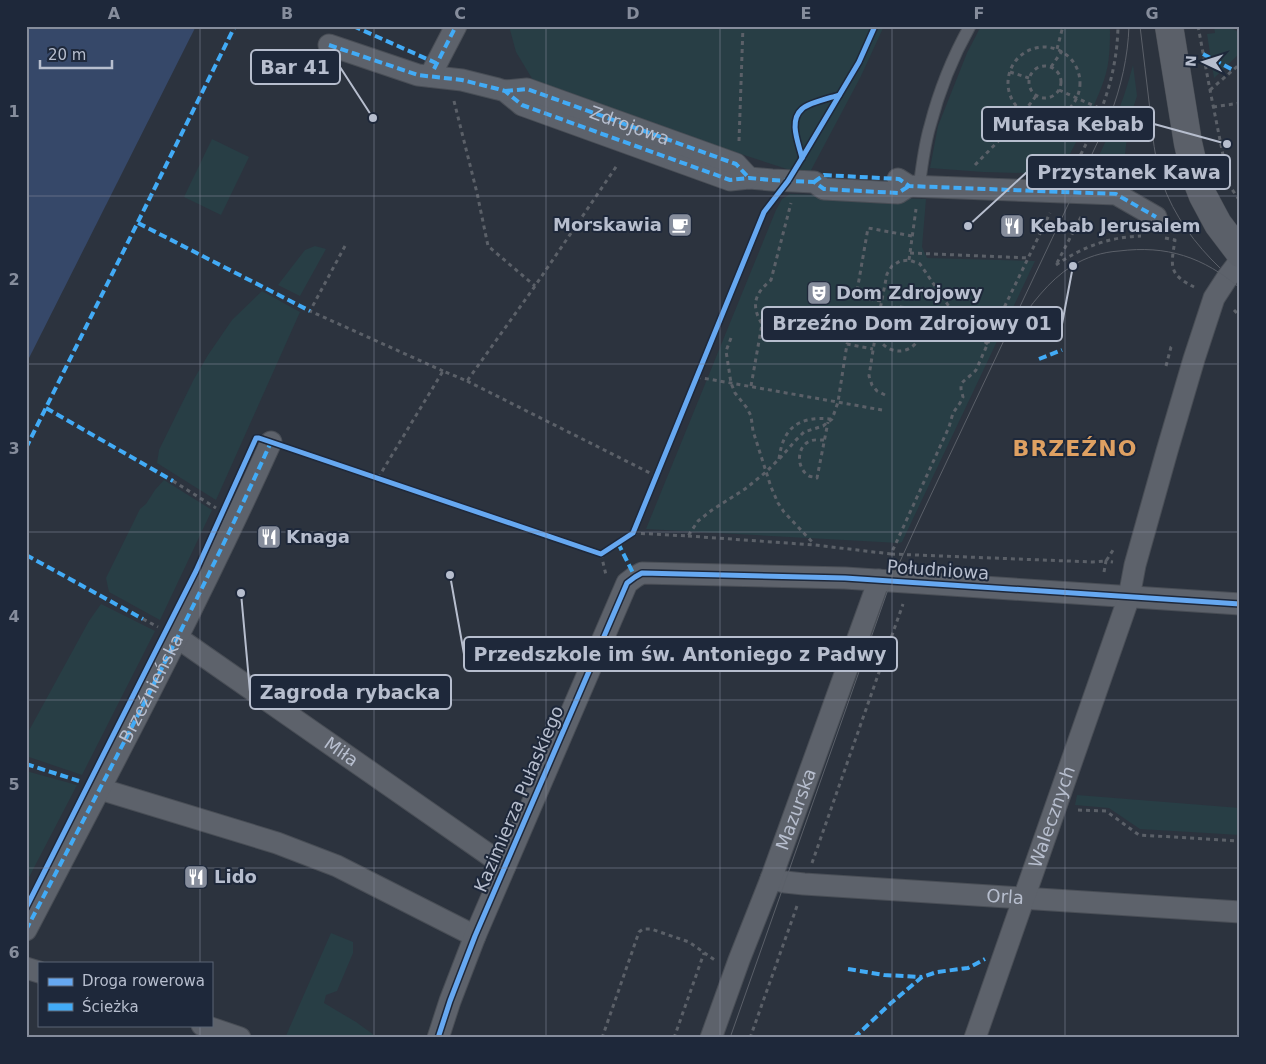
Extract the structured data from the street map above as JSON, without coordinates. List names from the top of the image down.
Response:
{
  "streets": {
    "street": [
      "Zdrojowa",
      "Południowa",
      "Brzeźnieńska",
      "Miła",
      "Kazimierza Pułaskiego",
      "Mazurska",
      "Walecznych",
      "Orla"
    ]
  },
  "crossings": [
    ["Południowa", "Kazimierza Pułaskiego"],
    ["Południowa", "Mazurska"],
    ["Południowa", "Walecznych"],
    ["Brzeźnieńska", "Miła"],
    ["Miła", "Kazimierza Pułaskiego"],
    ["Mazurska", "Orla"],
    ["Walecznych", "Orla"]
  ],
  "districts": ["BRZEŹNO"],
  "places": {
    "other": [
      "Bar 41",
      "Mufasa Kebab",
      "Przystanek Kawa",
      "Brzeźno Dom Zdrojowy 01",
      "Przedszkole im św. Antoniego z Padwy",
      "Zagroda rybacka"
    ],
    "cafe": ["Morskawia"],
    "restaurant": ["Kebab Jerusalem", "Knaga", "Lido"],
    "theatre": ["Dom Zdrojowy"]
  },
  "legend": ["Droga rowerowa", "Ścieżka"],
  "scale_bar": "20 m",
  "north": "left",
  "grid": {
    "columns": [
      "A",
      "B",
      "C",
      "D",
      "E",
      "F",
      "G"
    ],
    "rows": [
      "1",
      "2",
      "3",
      "4",
      "5",
      "6"
    ]
  }
}
